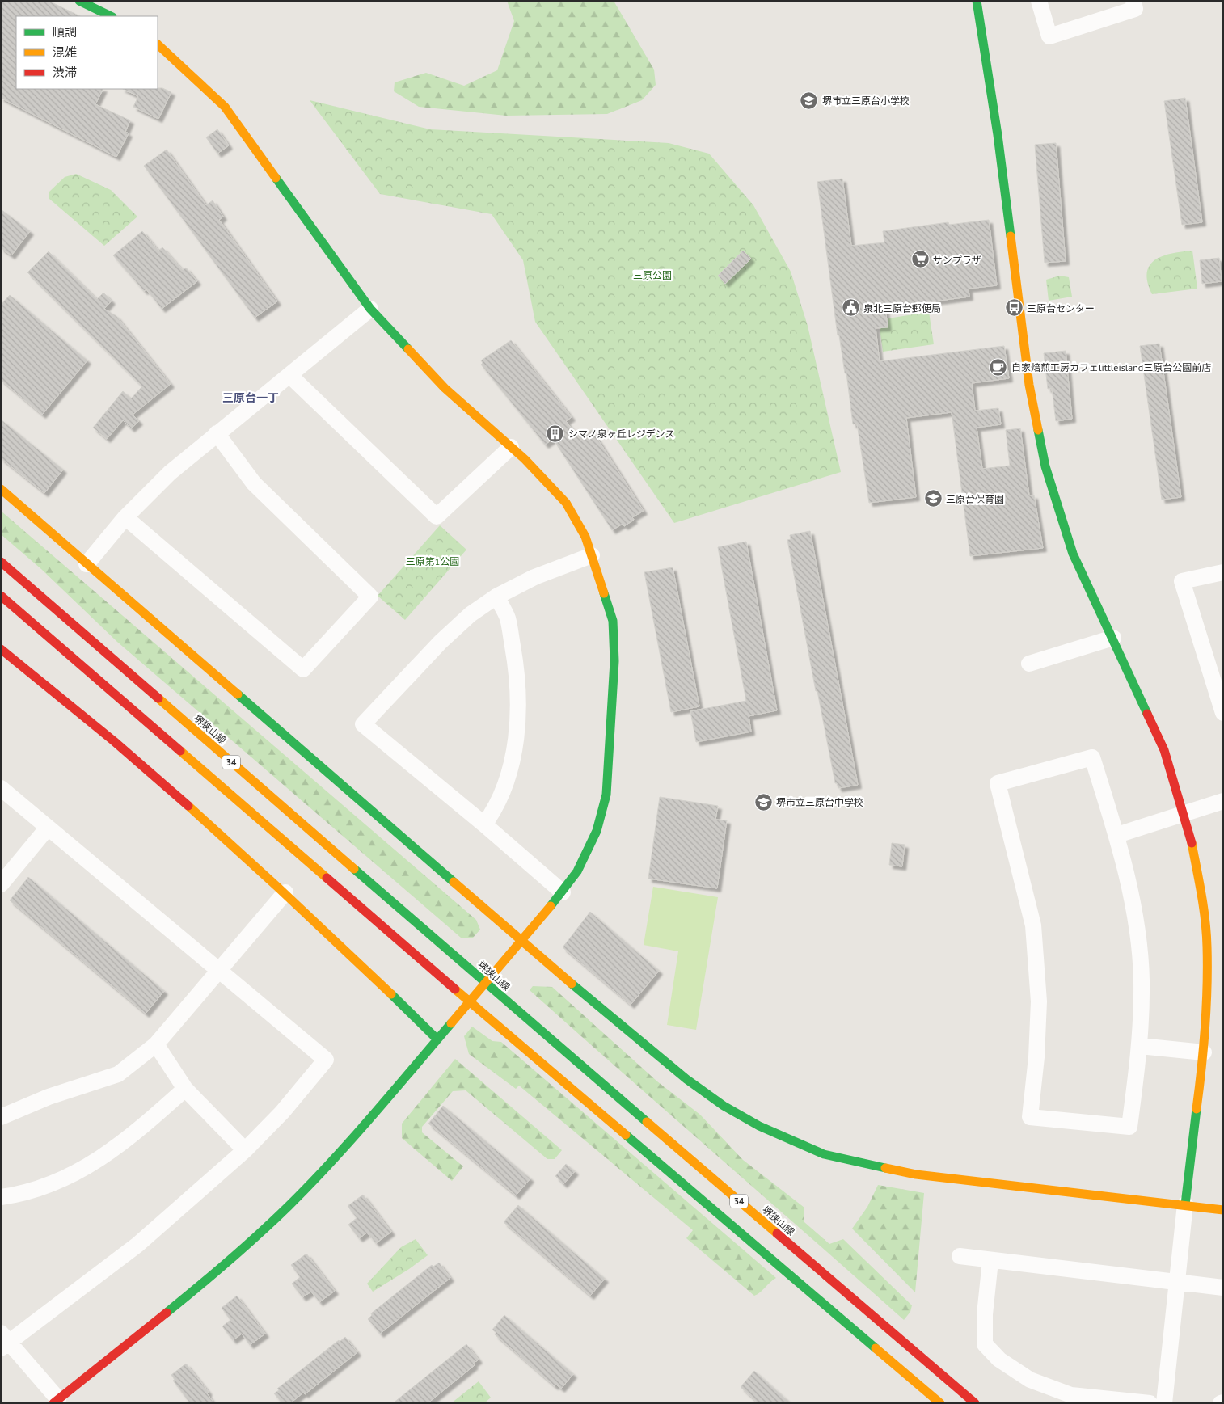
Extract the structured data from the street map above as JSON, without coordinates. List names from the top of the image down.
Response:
{
  "streets": {
    "street": ["堺狭山線", "34"]
  },
  "districts": ["三原台一丁"],
  "parks": ["三原公園", "三原第1公園"],
  "places": {
    "school or university": ["堺市立三原台小学校", "三原台保育園", "堺市立三原台中学校"],
    "supermarket": ["サンプラザ"],
    "public building": ["泉北三原台郵便局"],
    "bus stop": ["三原台センター"],
    "cafe": ["自家焙煎工房カフェlittleisland三原台公園前店"],
    "building": ["シマノ泉ヶ丘レジデンス"]
  },
  "legend": ["順調", "混雑", "渋滞"]
}
